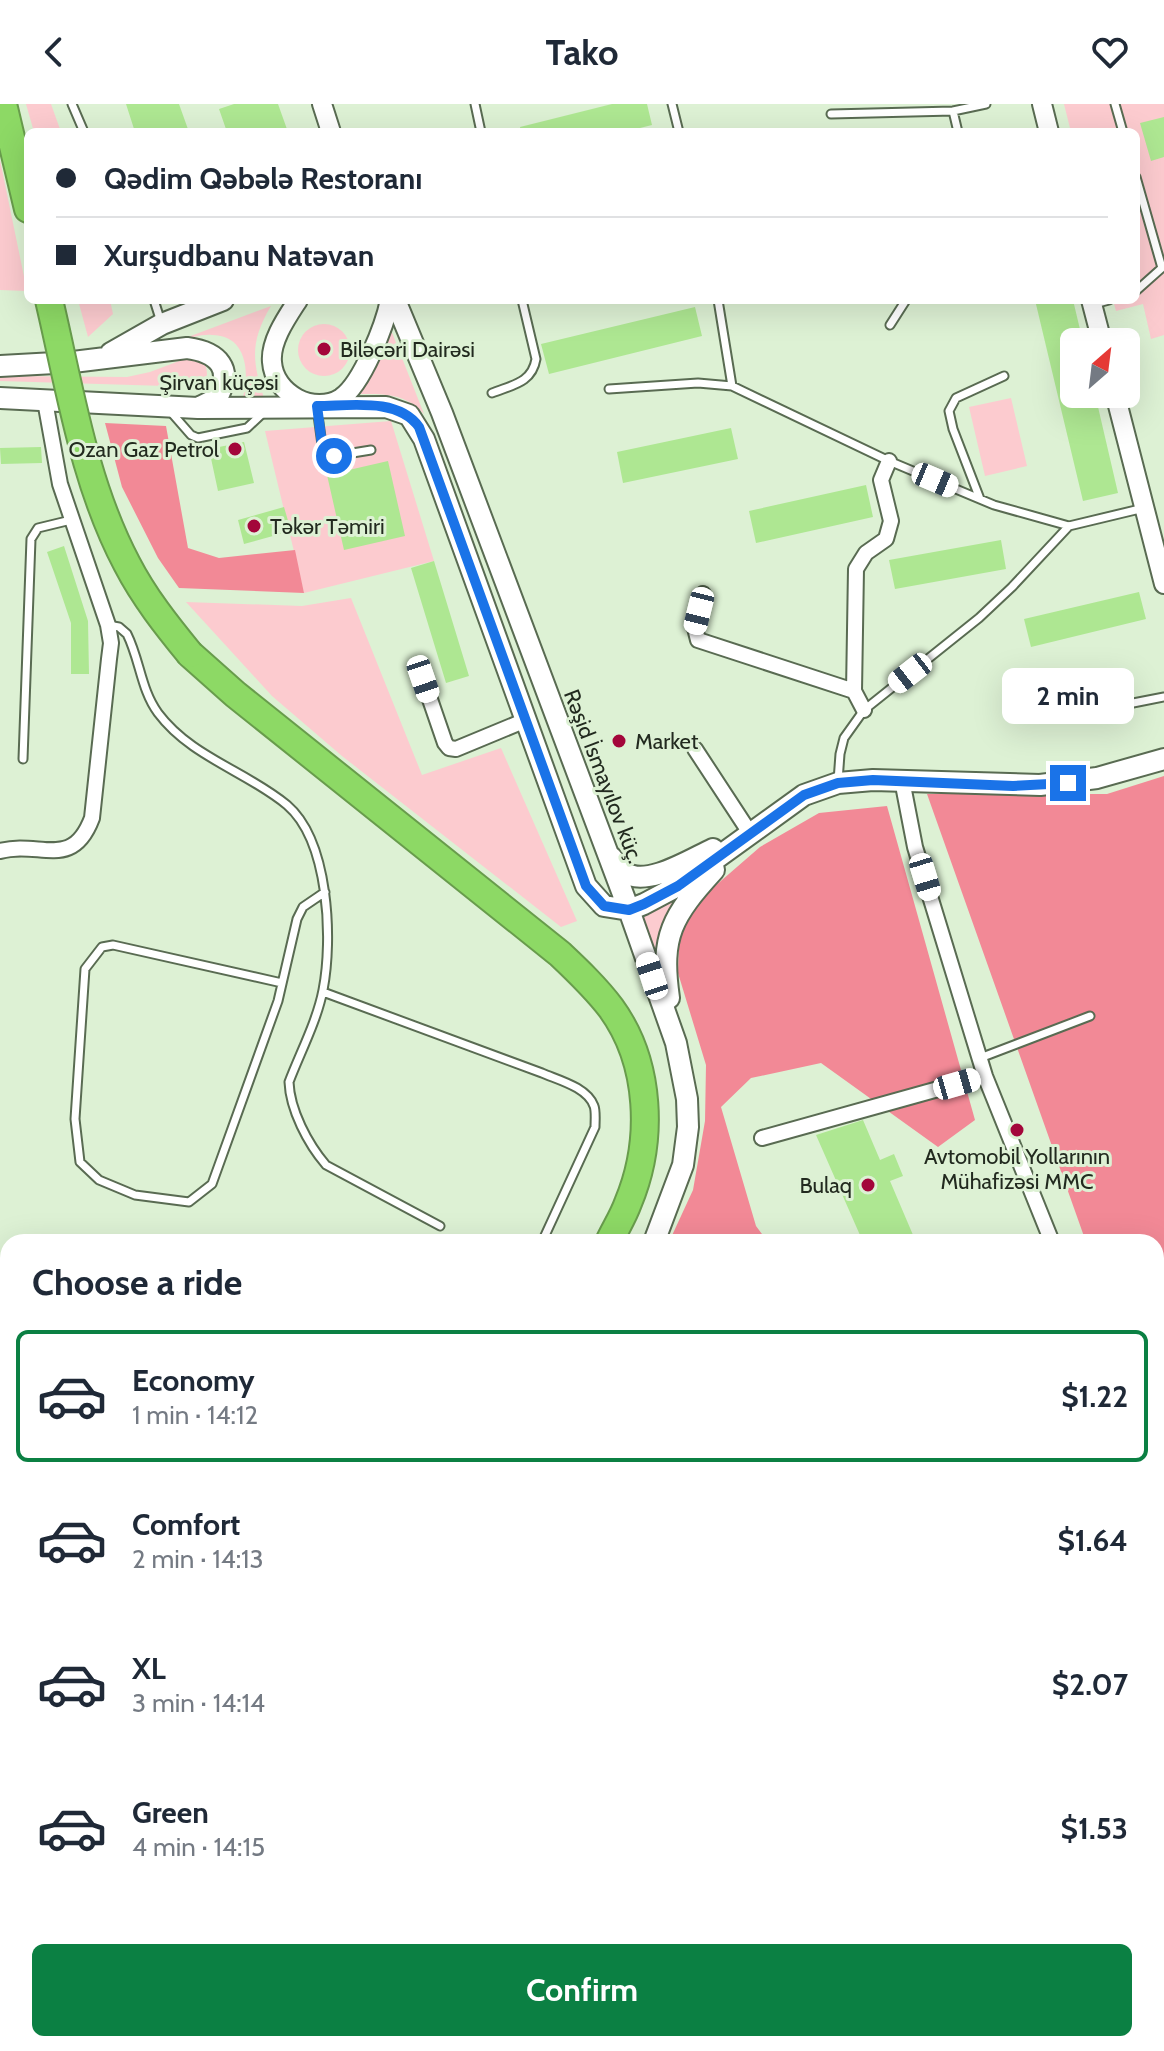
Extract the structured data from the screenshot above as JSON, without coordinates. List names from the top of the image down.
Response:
{
  "streets": {
    "main road": ["Şirvan küçəsi", "Rəşid İsmayılov küç."]
  },
  "places": [
    "Biləcəri Dairəsi",
    "Ozan Gaz Petrol",
    "Təkər Təmiri",
    "Market",
    "Avtomobil Yollarının Mühafizəsi MMC",
    "Bulaq"
  ],
  "north": "top right",
  "page": {
    "header": "Tako",
    "banner": ["Qədim Qəbələ Restoranı", "Xurşudbanu Natəvan"],
    "bubble": "2 min",
    "heading": "Choose a ride",
    "list": [
      {
        "name": "Economy",
        "note": "1 min · 14:12",
        "value": "$1.22"
      },
      {
        "name": "Comfort",
        "note": "2 min · 14:13",
        "value": "$1.64"
      },
      {
        "name": "XL",
        "note": "3 min · 14:14",
        "value": "$2.07"
      },
      {
        "name": "Green",
        "note": "4 min · 14:15",
        "value": "$1.53"
      }
    ],
    "buttons": "Confirm"
  }
}
